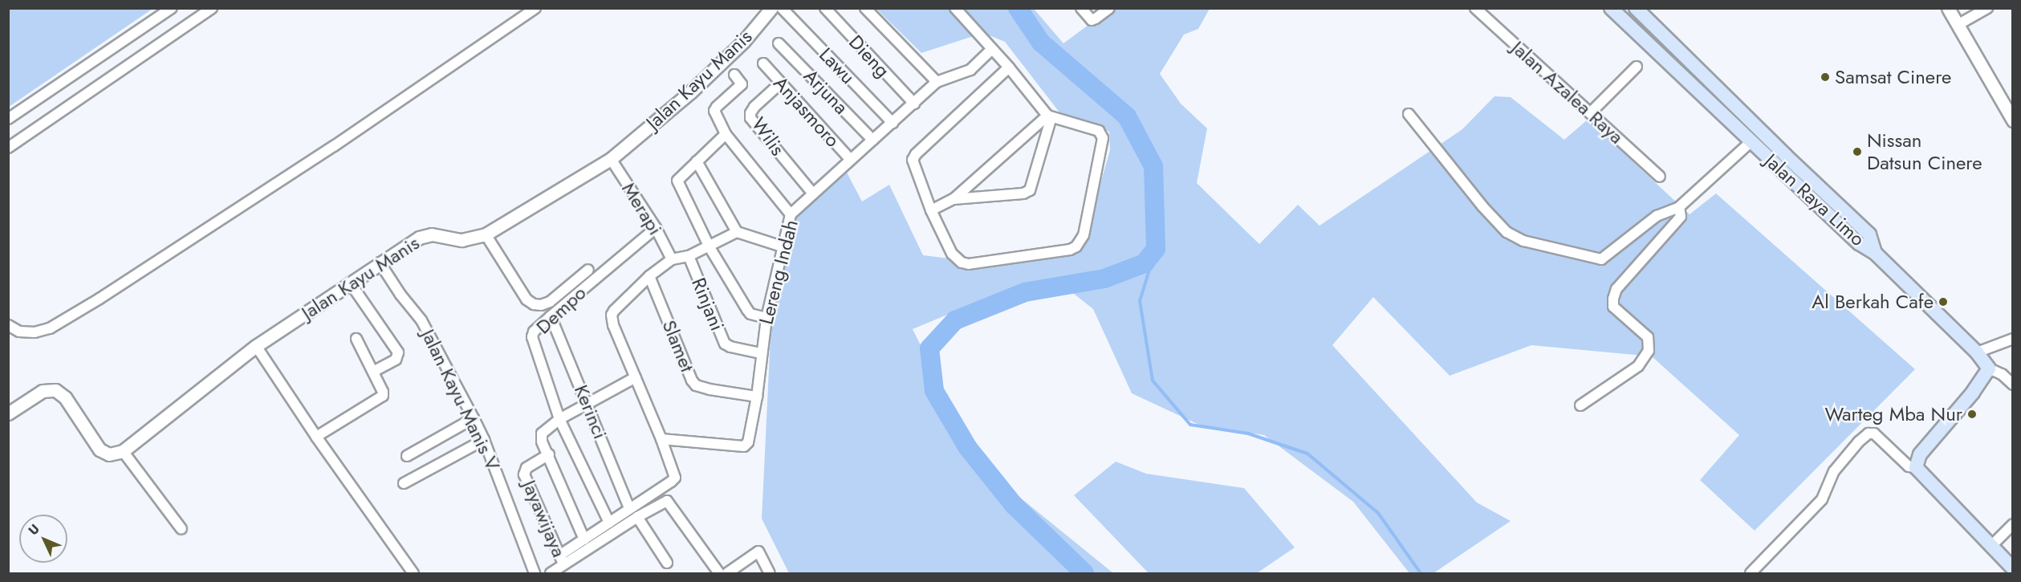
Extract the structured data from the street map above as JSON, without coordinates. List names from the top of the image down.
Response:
{
  "streets": {
    "main road": ["Jalan Raya Limo"],
    "street": [
      "Dieng",
      "Lawu",
      "Jalan Kayu Manis",
      "Arjuna",
      "Jalan Azalea Raya",
      "Anjasmoro",
      "Wilis",
      "Merapi",
      "Lereng Indah",
      "Rinjani",
      "Dempo",
      "Slamet",
      "Jalan Kayu Manis V",
      "Kerinci",
      "Jayawijaya"
    ]
  },
  "crossings": [
    ["Dieng", "Lereng Indah"],
    ["Lawu", "Lereng Indah"],
    ["Jalan Kayu Manis", "Merapi"],
    ["Jalan Kayu Manis", "Jalan Kayu Manis V"],
    ["Arjuna", "Lereng Indah"],
    ["Anjasmoro", "Wilis"],
    ["Anjasmoro", "Lereng Indah"],
    ["Wilis", "Lereng Indah"],
    ["Merapi", "Dempo"],
    ["Lereng Indah", "Rinjani"],
    ["Lereng Indah", "Slamet"],
    ["Dempo", "Kerinci"]
  ],
  "places": [
    "Samsat Cinere",
    "Nissan Datsun Cinere",
    "Al Berkah Cafe",
    "Warteg Mba Nur"
  ],
  "north": "top left"
}
